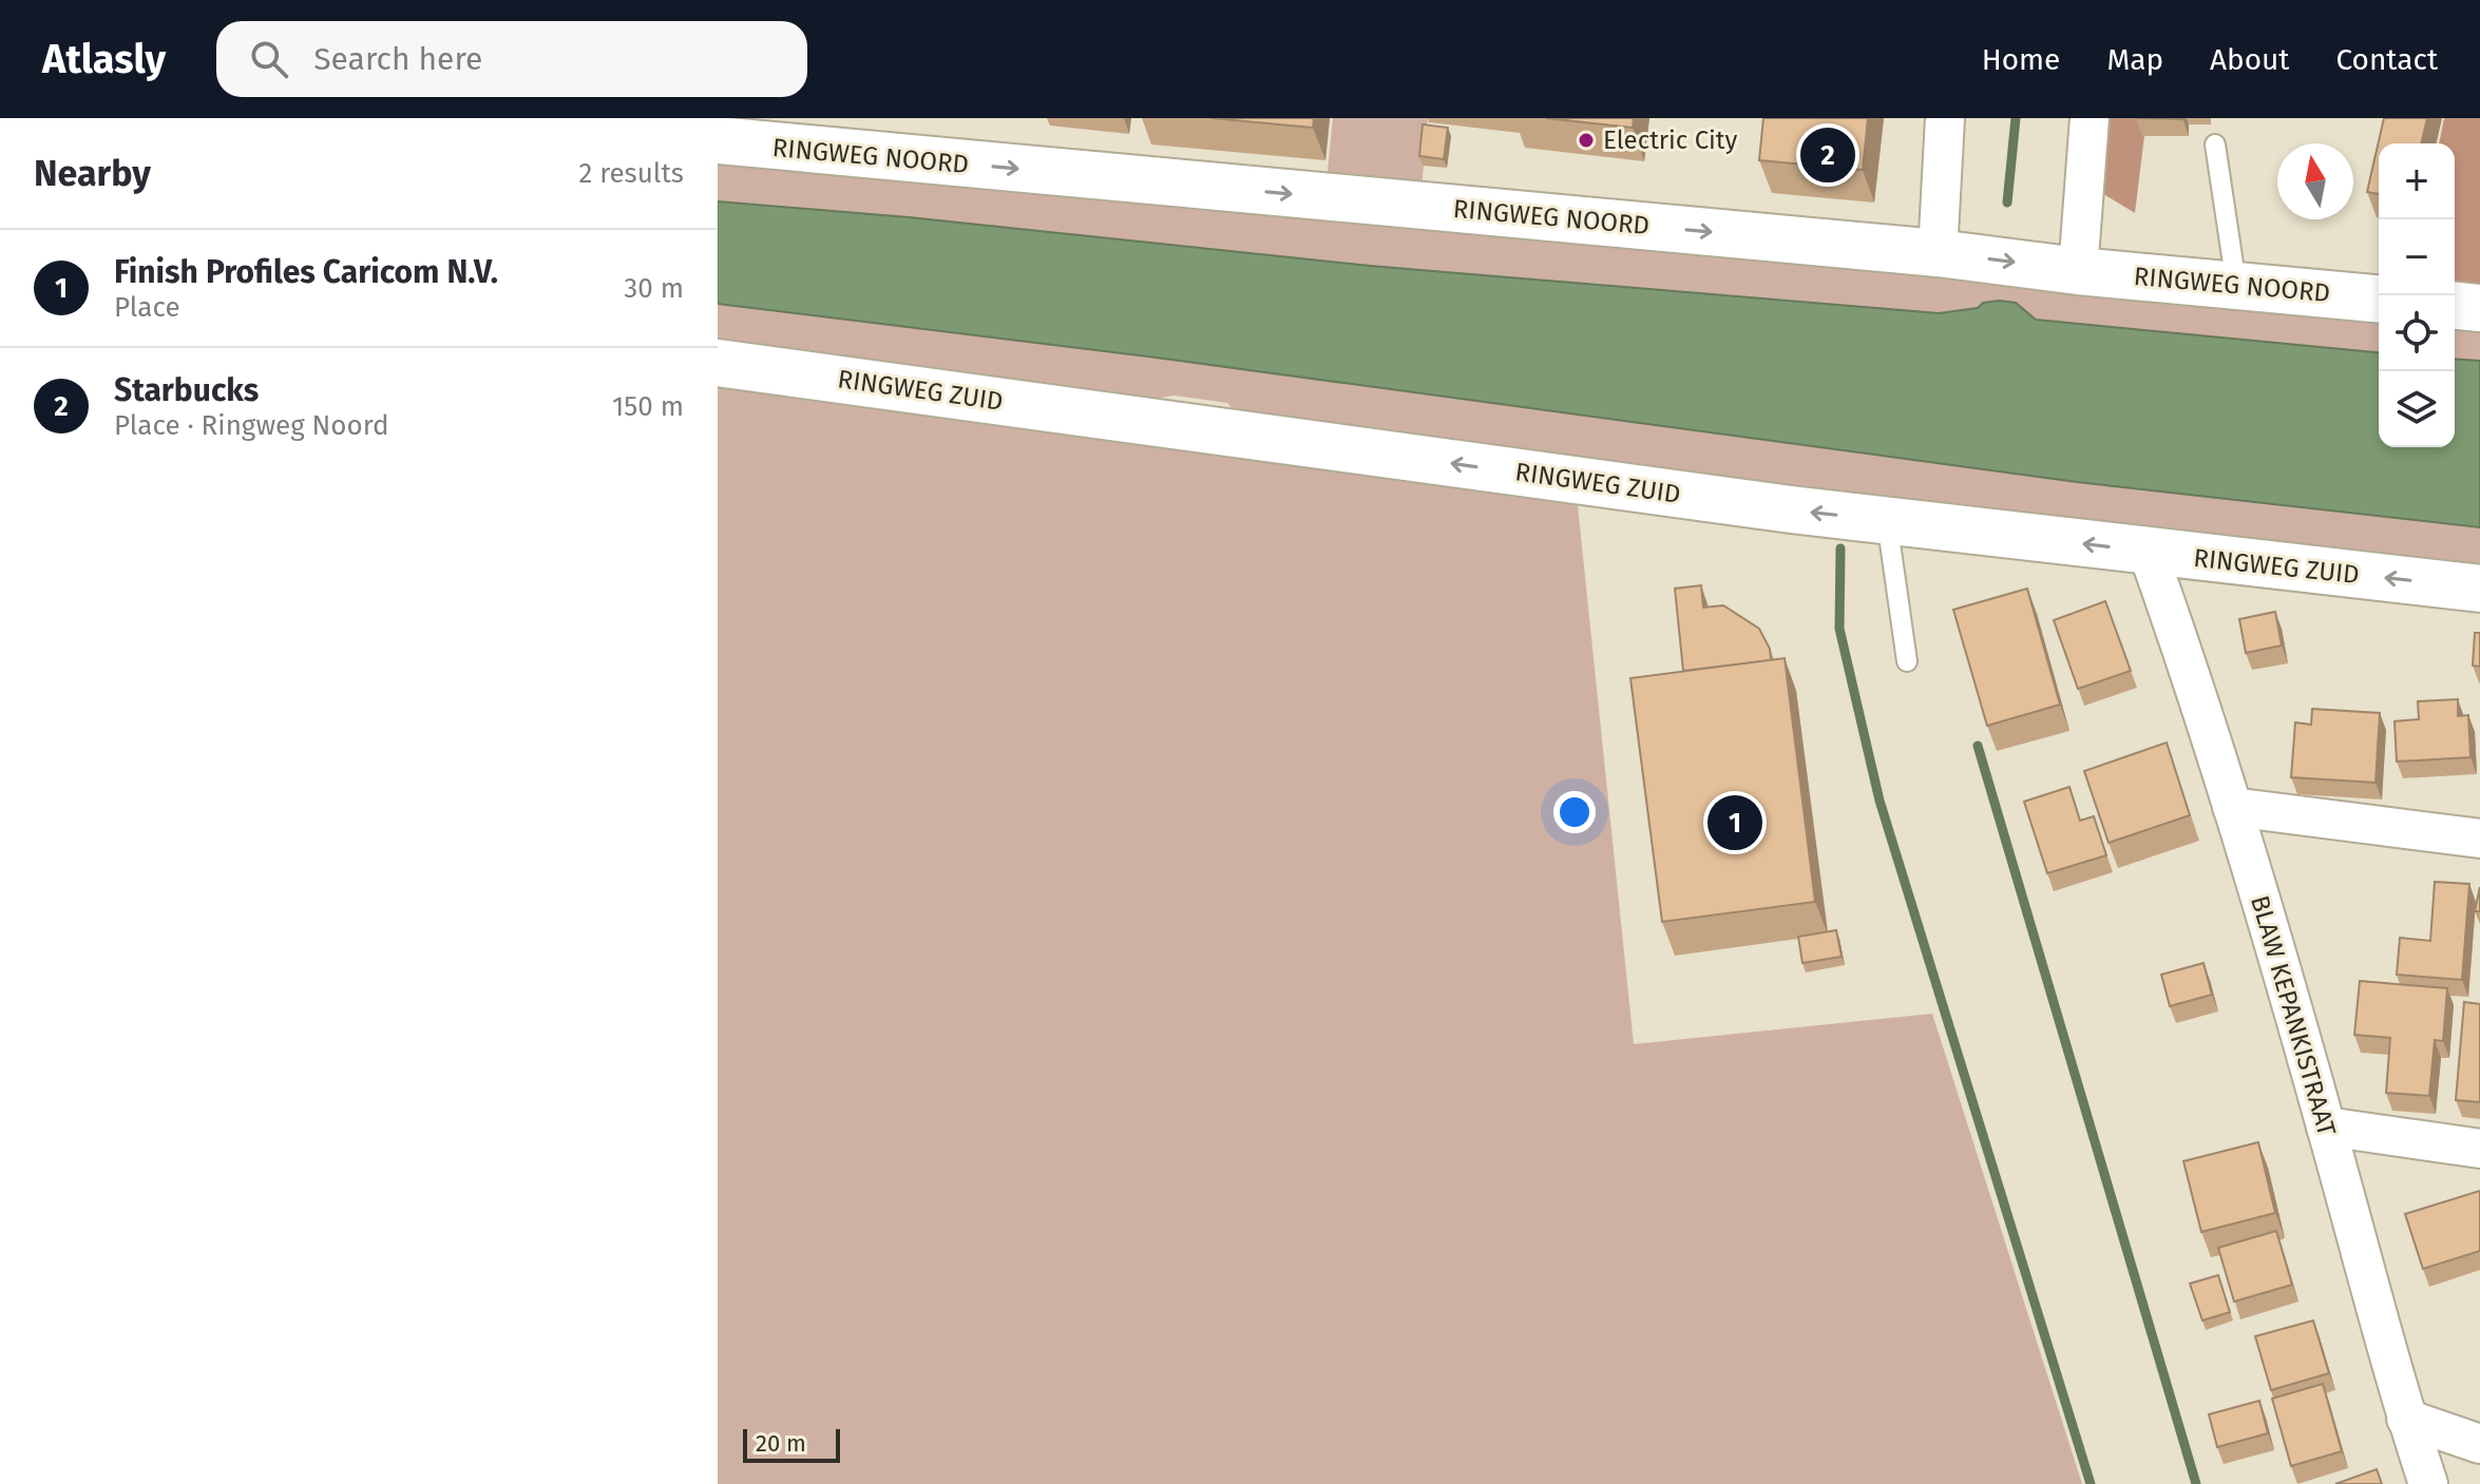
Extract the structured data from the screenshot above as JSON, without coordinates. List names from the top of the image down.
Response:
{
  "streets": {
    "street": ["RINGWEG NOORD", "RINGWEG ZUID", "BLAW KEPANKISTRAAT"]
  },
  "crossings": [
    ["RINGWEG ZUID", "BLAW KEPANKISTRAAT"]
  ],
  "one_way": ["RINGWEG NOORD", "RINGWEG ZUID"],
  "places": ["Electric City"],
  "scale_bar": "20 m",
  "north": "top",
  "page": {
    "header": "Atlasly",
    "search": "Search here",
    "nav": [
      "Home",
      "Map",
      "About",
      "Contact"
    ],
    "heading": ["Nearby", "2 results"],
    "pins": ["2", "1"],
    "map_buttons": ["+", "−"],
    "list": [
      {
        "mark": "1",
        "name": "Finish Profiles Caricom N.V.",
        "note": "Place",
        "value": "30 m"
      },
      {
        "mark": "2",
        "name": "Starbucks",
        "note": "Place · Ringweg Noord",
        "value": "150 m"
      }
    ],
    "scale": "20 m"
  }
}
